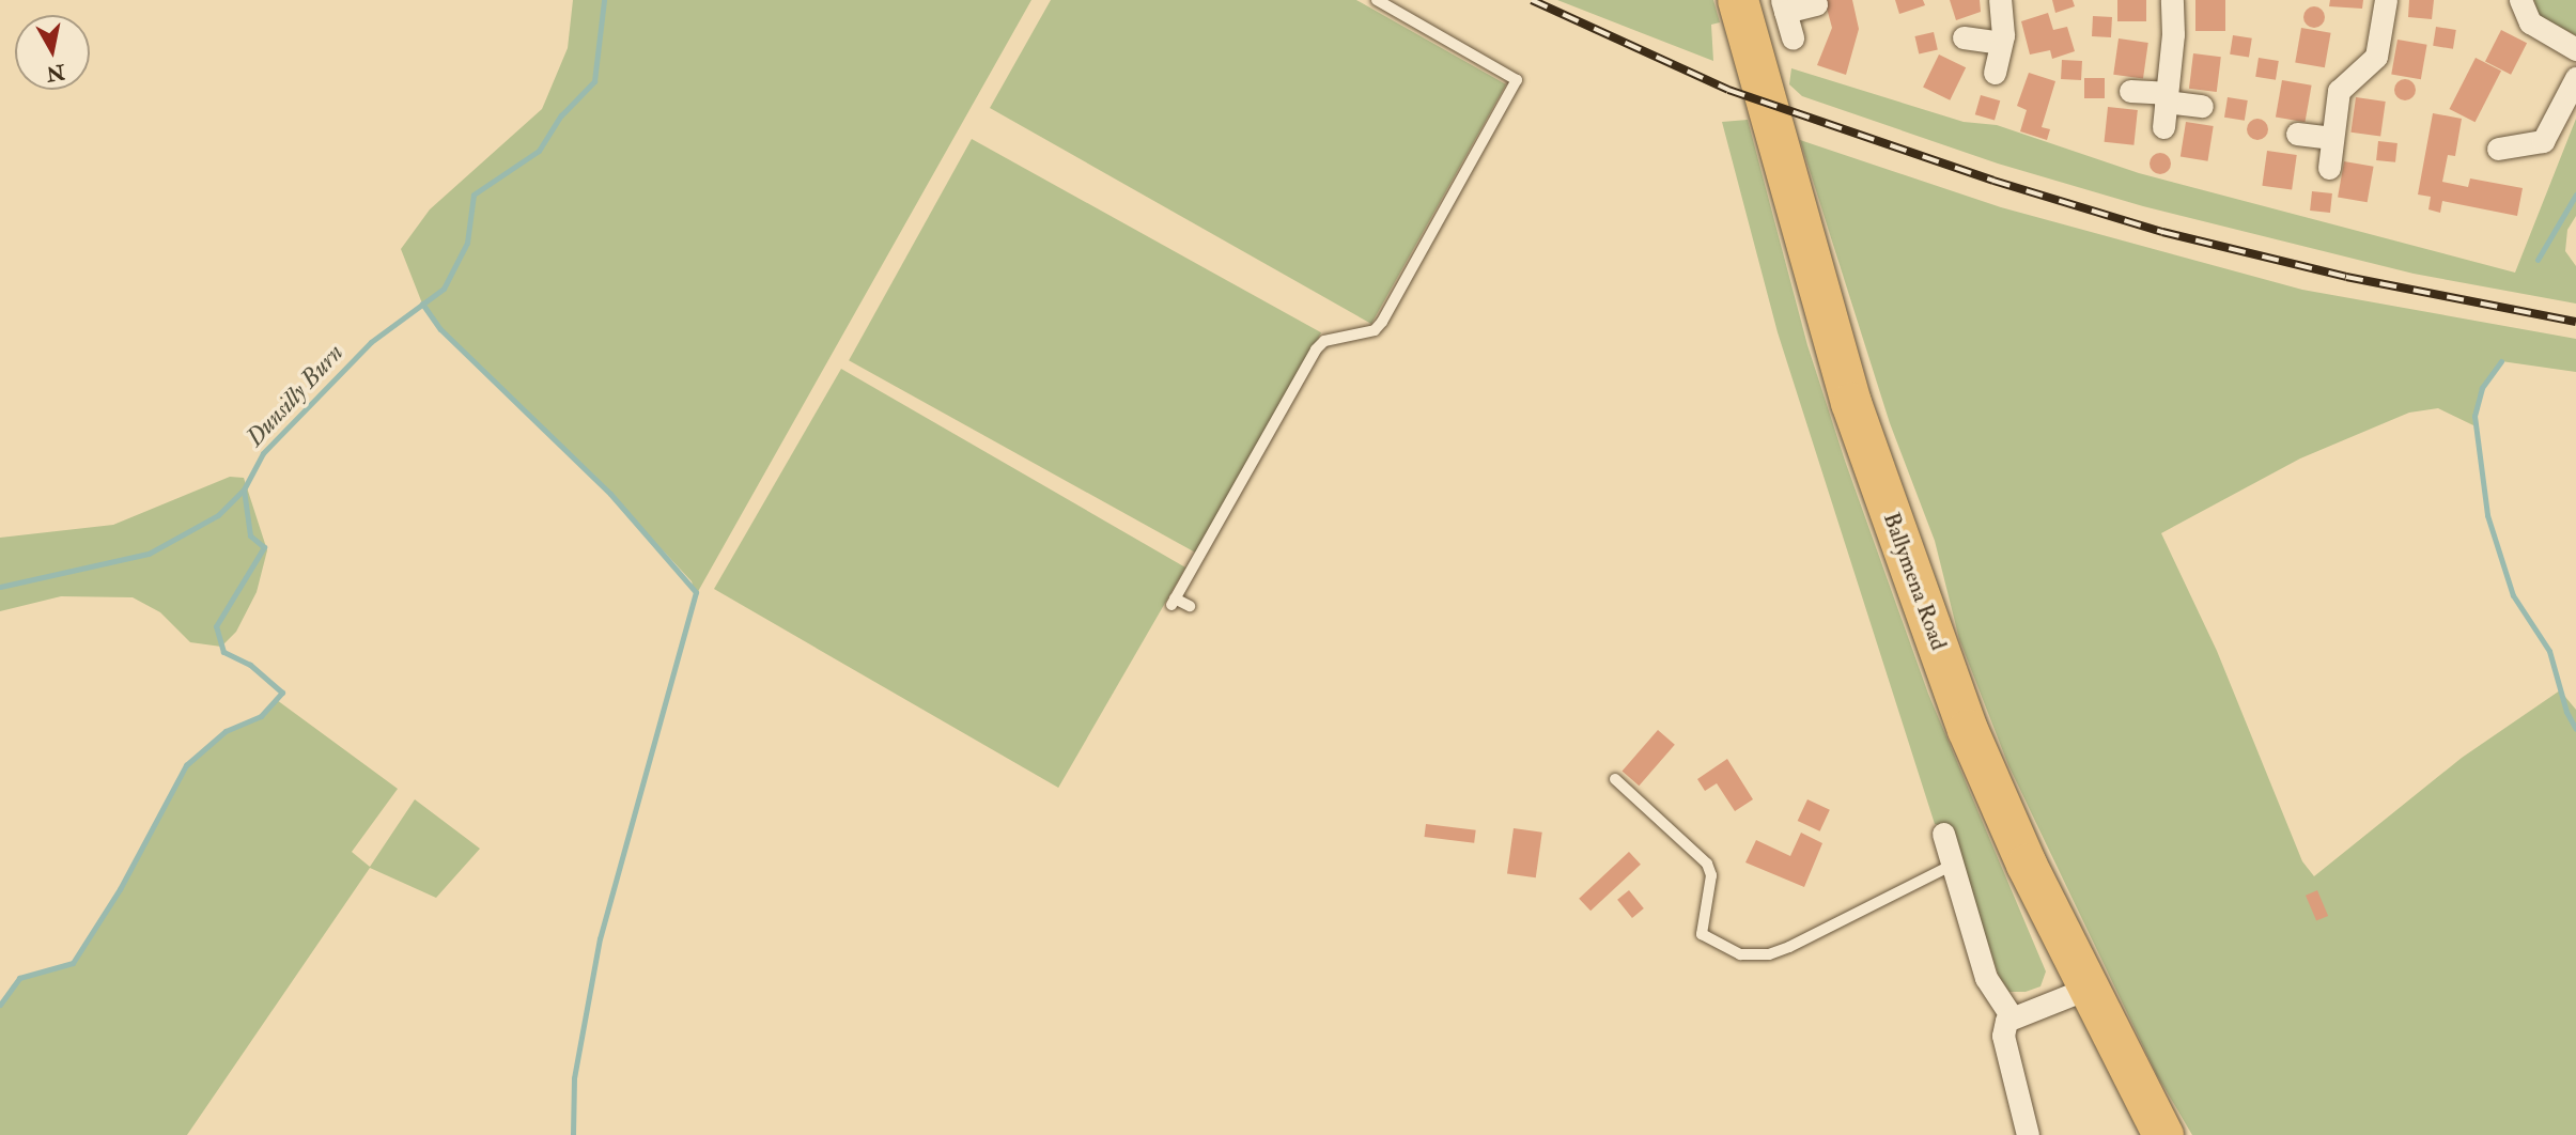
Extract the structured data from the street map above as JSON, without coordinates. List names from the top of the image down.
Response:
{
  "streets": {
    "highway": ["Ballymena Road"]
  },
  "water": ["Dunsilly Burn"],
  "north": "bottom"
}
